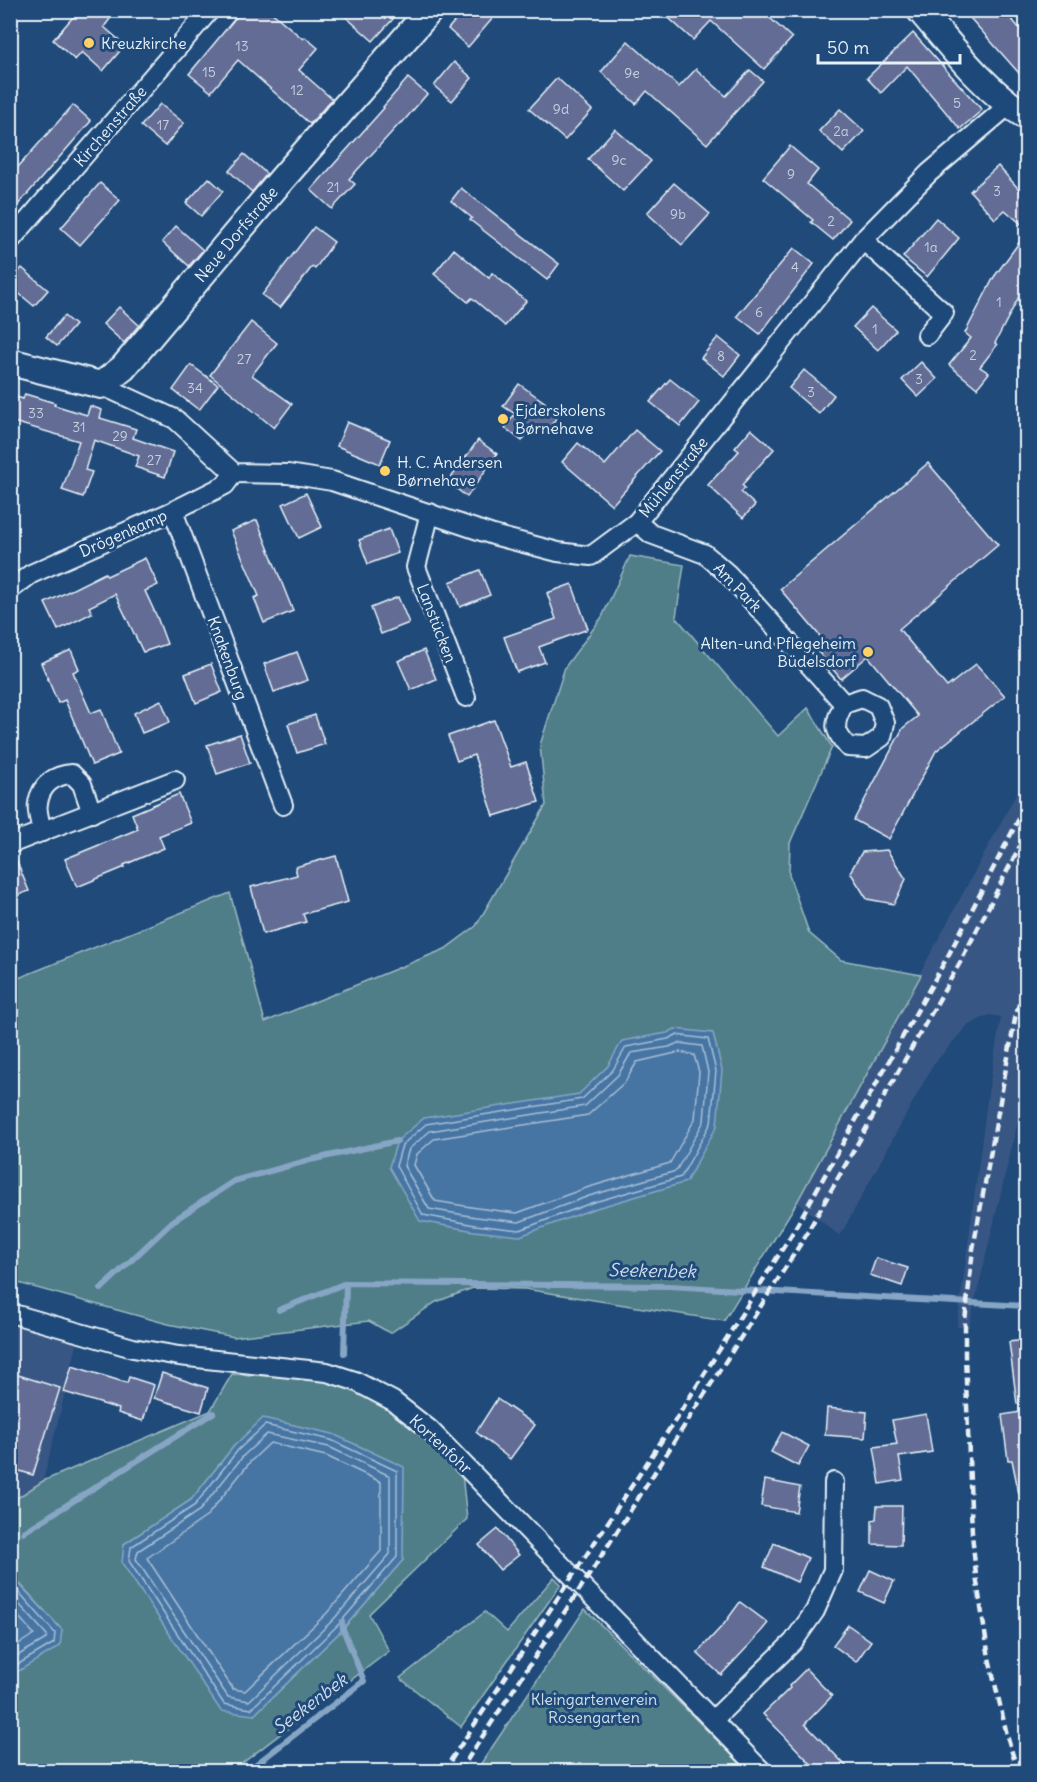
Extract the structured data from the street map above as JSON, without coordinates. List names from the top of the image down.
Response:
{
  "streets": {
    "street": [
      "Kirchenstraße",
      "Neue Dorfstraße",
      "Mühlenstraße",
      "Drögenkamp",
      "Am Park",
      "Lanstücken",
      "Knakenburg",
      "Kortenfohr"
    ]
  },
  "crossings": [
    ["Mühlenstraße", "Drögenkamp"],
    ["Mühlenstraße", "Am Park"],
    ["Mühlenstraße", "Lanstücken"],
    ["Drögenkamp", "Knakenburg"]
  ],
  "water": ["Seekenbek"],
  "parks": ["Kleingartenverein Rosengarten"],
  "places": [
    "Kreuzkirche",
    "Ejderskolens Børnehave",
    "H. C. Andersen Børnehave",
    "Alten-und Pflegeheim Büdelsdorf"
  ],
  "house_numbers": [
    "13",
    "15",
    "9e",
    "12",
    "5",
    "9d",
    "17",
    "2a",
    "9c",
    "9",
    "21",
    "3",
    "9b",
    "2",
    "1a",
    "4",
    "1",
    "6",
    "1",
    "2",
    "8",
    "27",
    "3",
    "34",
    "3",
    "33",
    "31",
    "29",
    "27"
  ],
  "scale_bar": "50 m"
}
